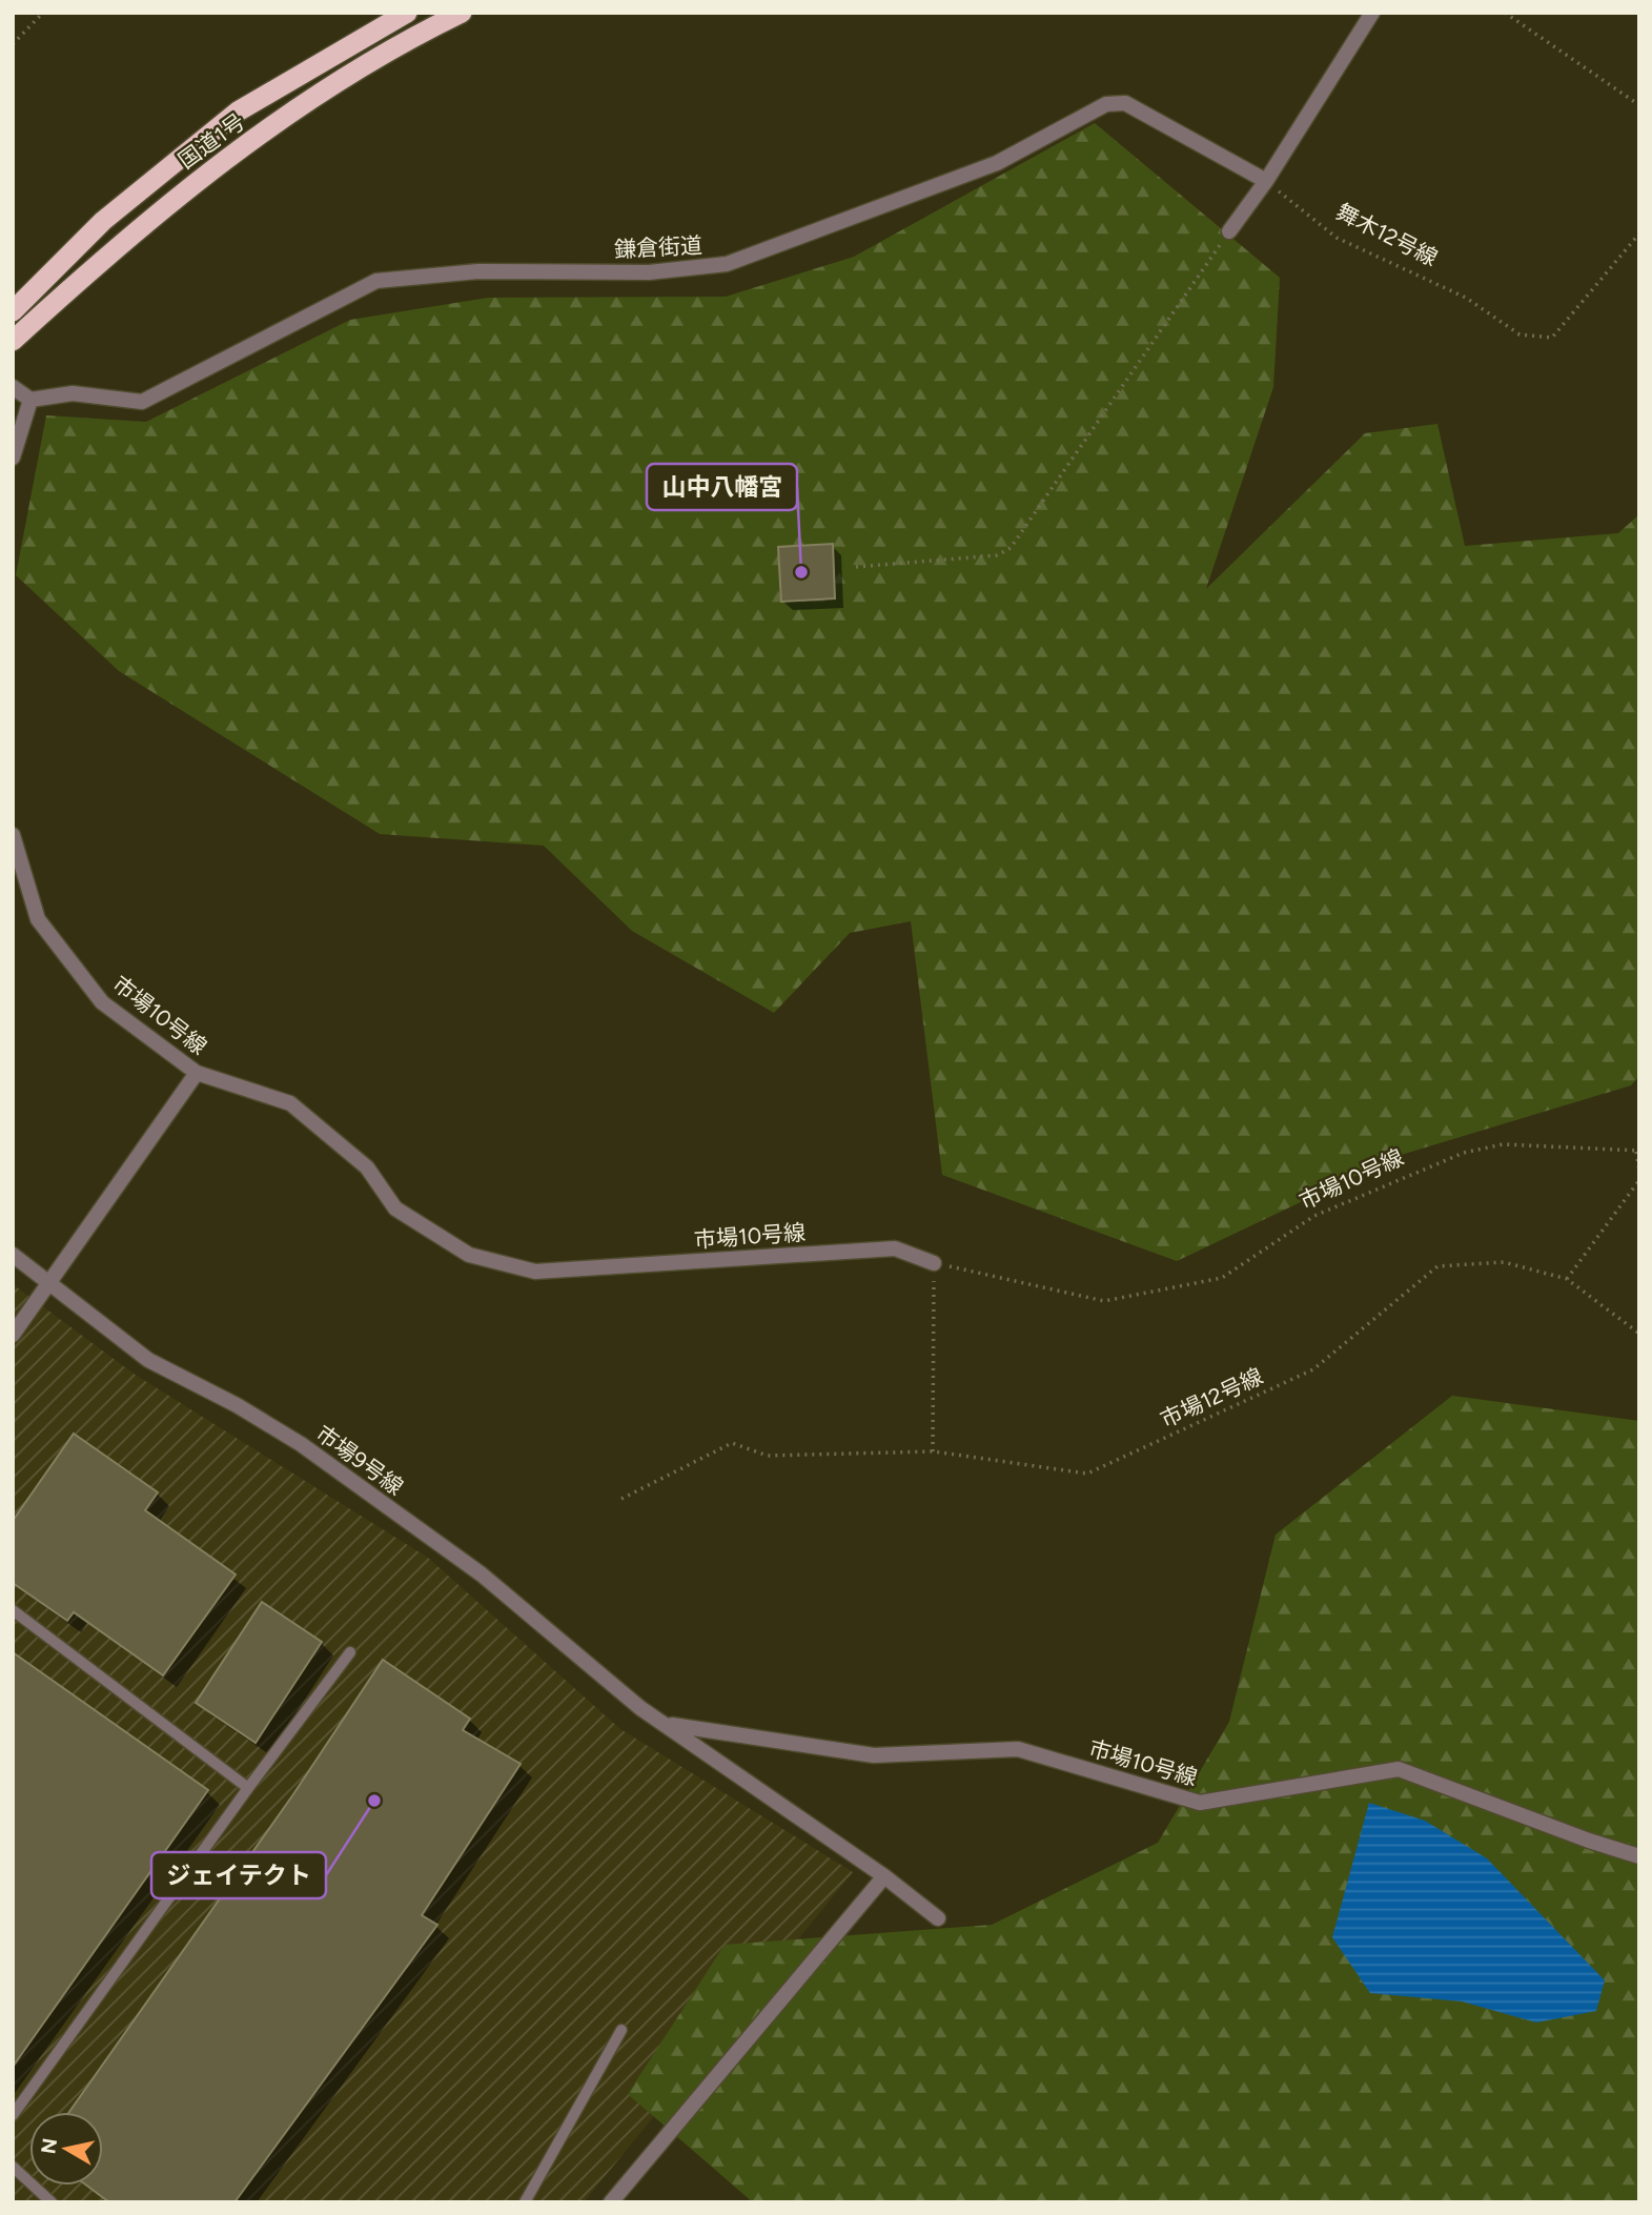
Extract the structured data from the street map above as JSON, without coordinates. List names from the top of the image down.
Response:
{
  "streets": {
    "highway": ["国道1号"],
    "street": ["鎌倉街道", "市場10号線", "市場9号線"],
    "path": ["舞木12号線", "市場12号線"]
  },
  "crossings": [
    ["舞木12号線", "鎌倉街道"],
    ["市場10号線", "市場9号線"]
  ],
  "places": ["山中八幡宮", "ジェイテクト"],
  "north": "left"
}
